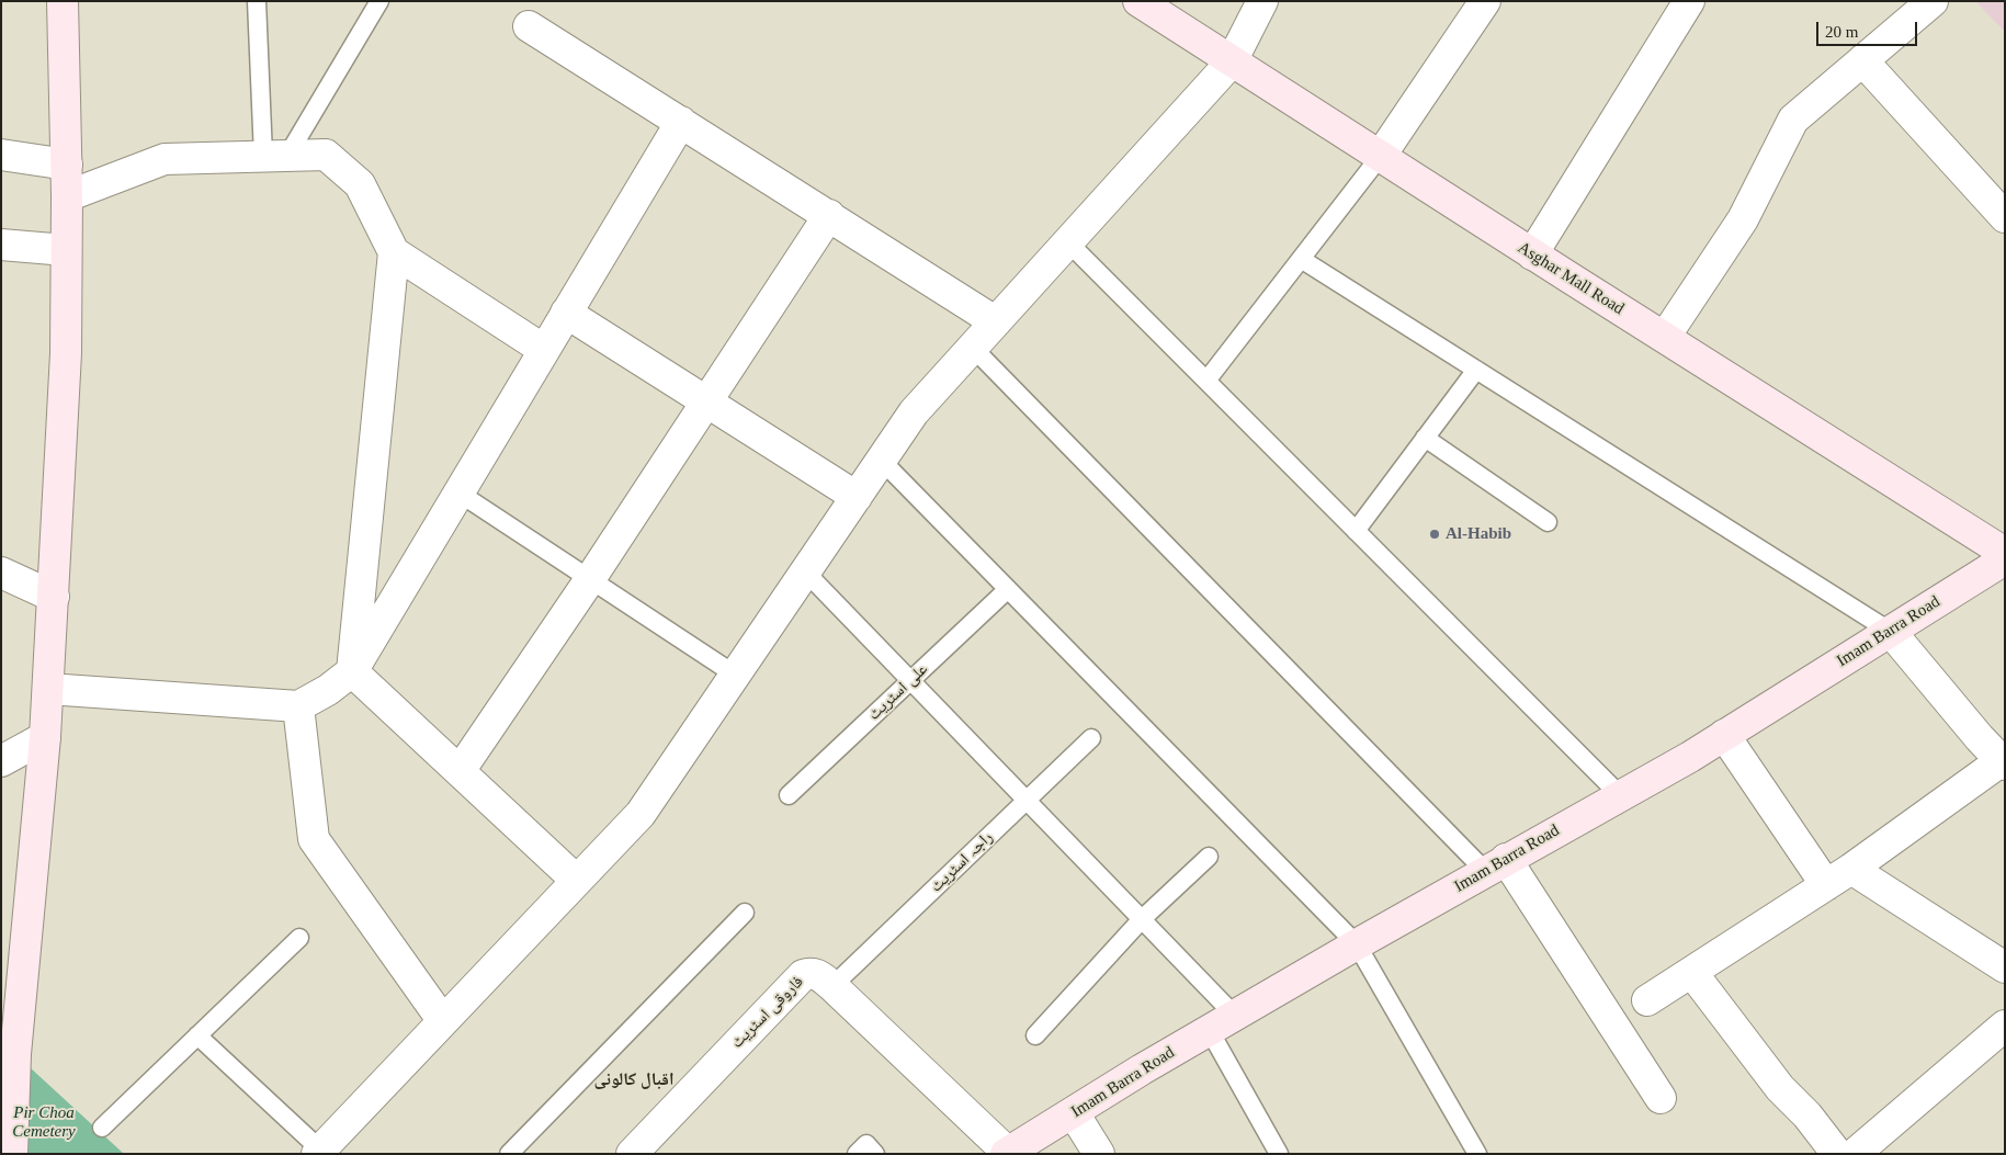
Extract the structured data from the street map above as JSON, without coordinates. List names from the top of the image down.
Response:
{
  "streets": {
    "street": ["Asghar Mall Road", "Imam Barra Road", "فاروقی اسٹریٹ"],
    "lane": ["علی اسٹریٹ", "راجہ اسٹریٹ"]
  },
  "crossings": [
    ["Imam Barra Road", "فاروقی اسٹریٹ"],
    ["راجہ اسٹریٹ", "فاروقی اسٹریٹ"]
  ],
  "districts": ["اقبال کالونی"],
  "parks": ["Pir Choa Cemetery"],
  "places": ["Al-Habib"],
  "scale_bar": "20 m"
}
